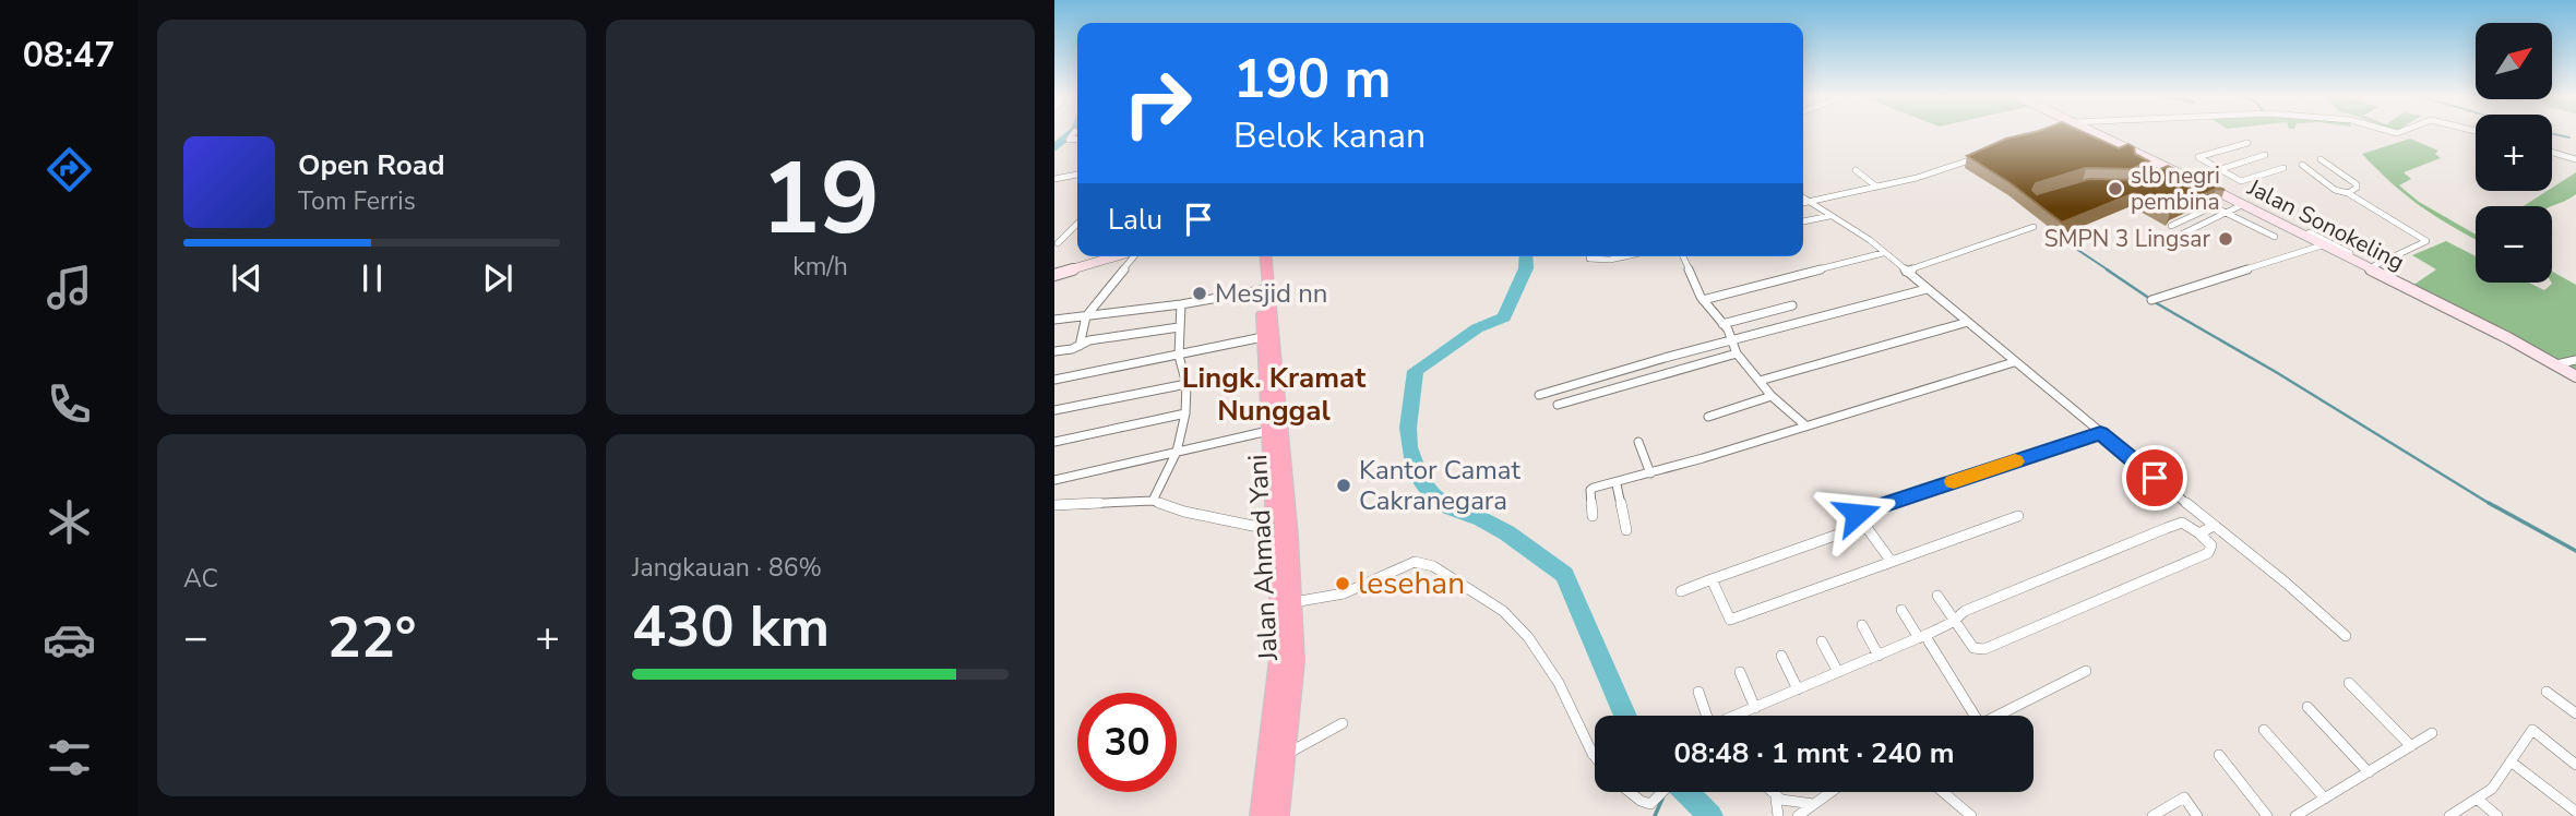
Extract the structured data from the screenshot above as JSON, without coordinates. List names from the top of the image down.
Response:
{
  "streets": {
    "highway": ["Jalan Ahmad Yani"],
    "street": ["Jalan Sonokeling"]
  },
  "districts": ["Lingk. Kramat Nunggal"],
  "places": [
    "slb negri pembina",
    "SMPN 3 Lingsar",
    "Mesjid nn",
    "Kantor Camat Cakranegara",
    "lesehan"
  ],
  "north": "top right",
  "page": {
    "tabs": "08:47",
    "tile": [
      ["19", "km/h"],
      "AC",
      ["Jangkauan · 86%", "430 km"]
    ],
    "map_buttons": ["+", "−"],
    "turn": ["190 m", "Belok kanan"],
    "song": ["Open Road", "Tom Ferris"],
    "then": "Lalu",
    "heat": ["−", "22°", "+"],
    "limit": "30",
    "trip": "08:48 · 1 mnt · 240 m"
  }
}
